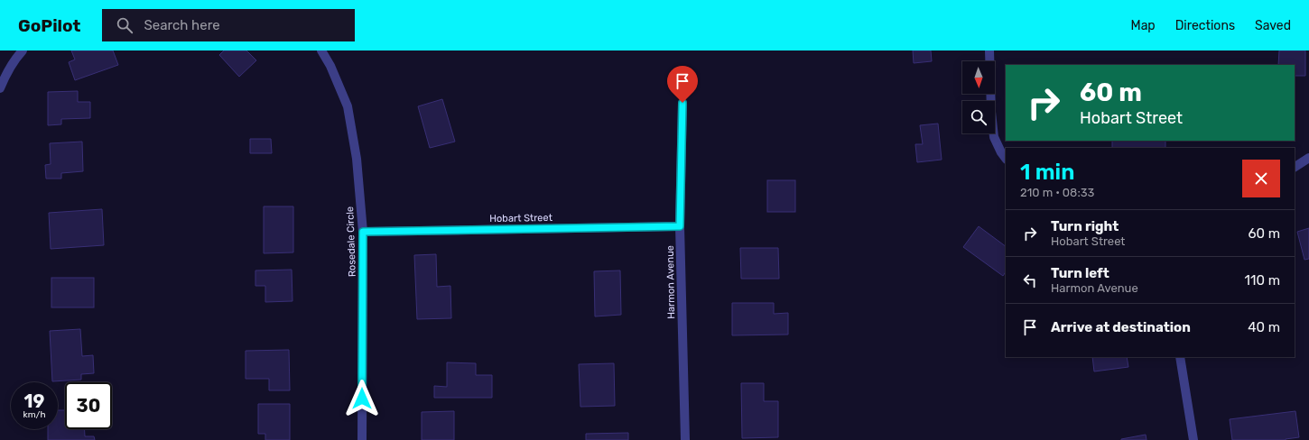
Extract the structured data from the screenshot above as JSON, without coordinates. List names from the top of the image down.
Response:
{
  "streets": {
    "street": ["Hobart Street", "Rosedale Circle", "Harmon Avenue"]
  },
  "crossings": [
    ["Hobart Street", "Rosedale Circle"],
    ["Hobart Street", "Harmon Avenue"]
  ],
  "north": "bottom",
  "page": {
    "header": "GoPilot",
    "search": "Search here",
    "nav": ["Map", "Directions", "Saved"],
    "turn": ["60 m", "Hobart Street"],
    "heading": ["1 min", "210 m · 08:33"],
    "list": [
      {
        "name": "Turn right",
        "note": "Hobart Street",
        "value": "60 m"
      },
      {
        "name": "Turn left",
        "note": "Harmon Avenue",
        "value": "110 m"
      },
      {
        "name": "Arrive at destination",
        "value": "40 m"
      }
    ],
    "speed": "19 km/h",
    "limit": "30"
  }
}
